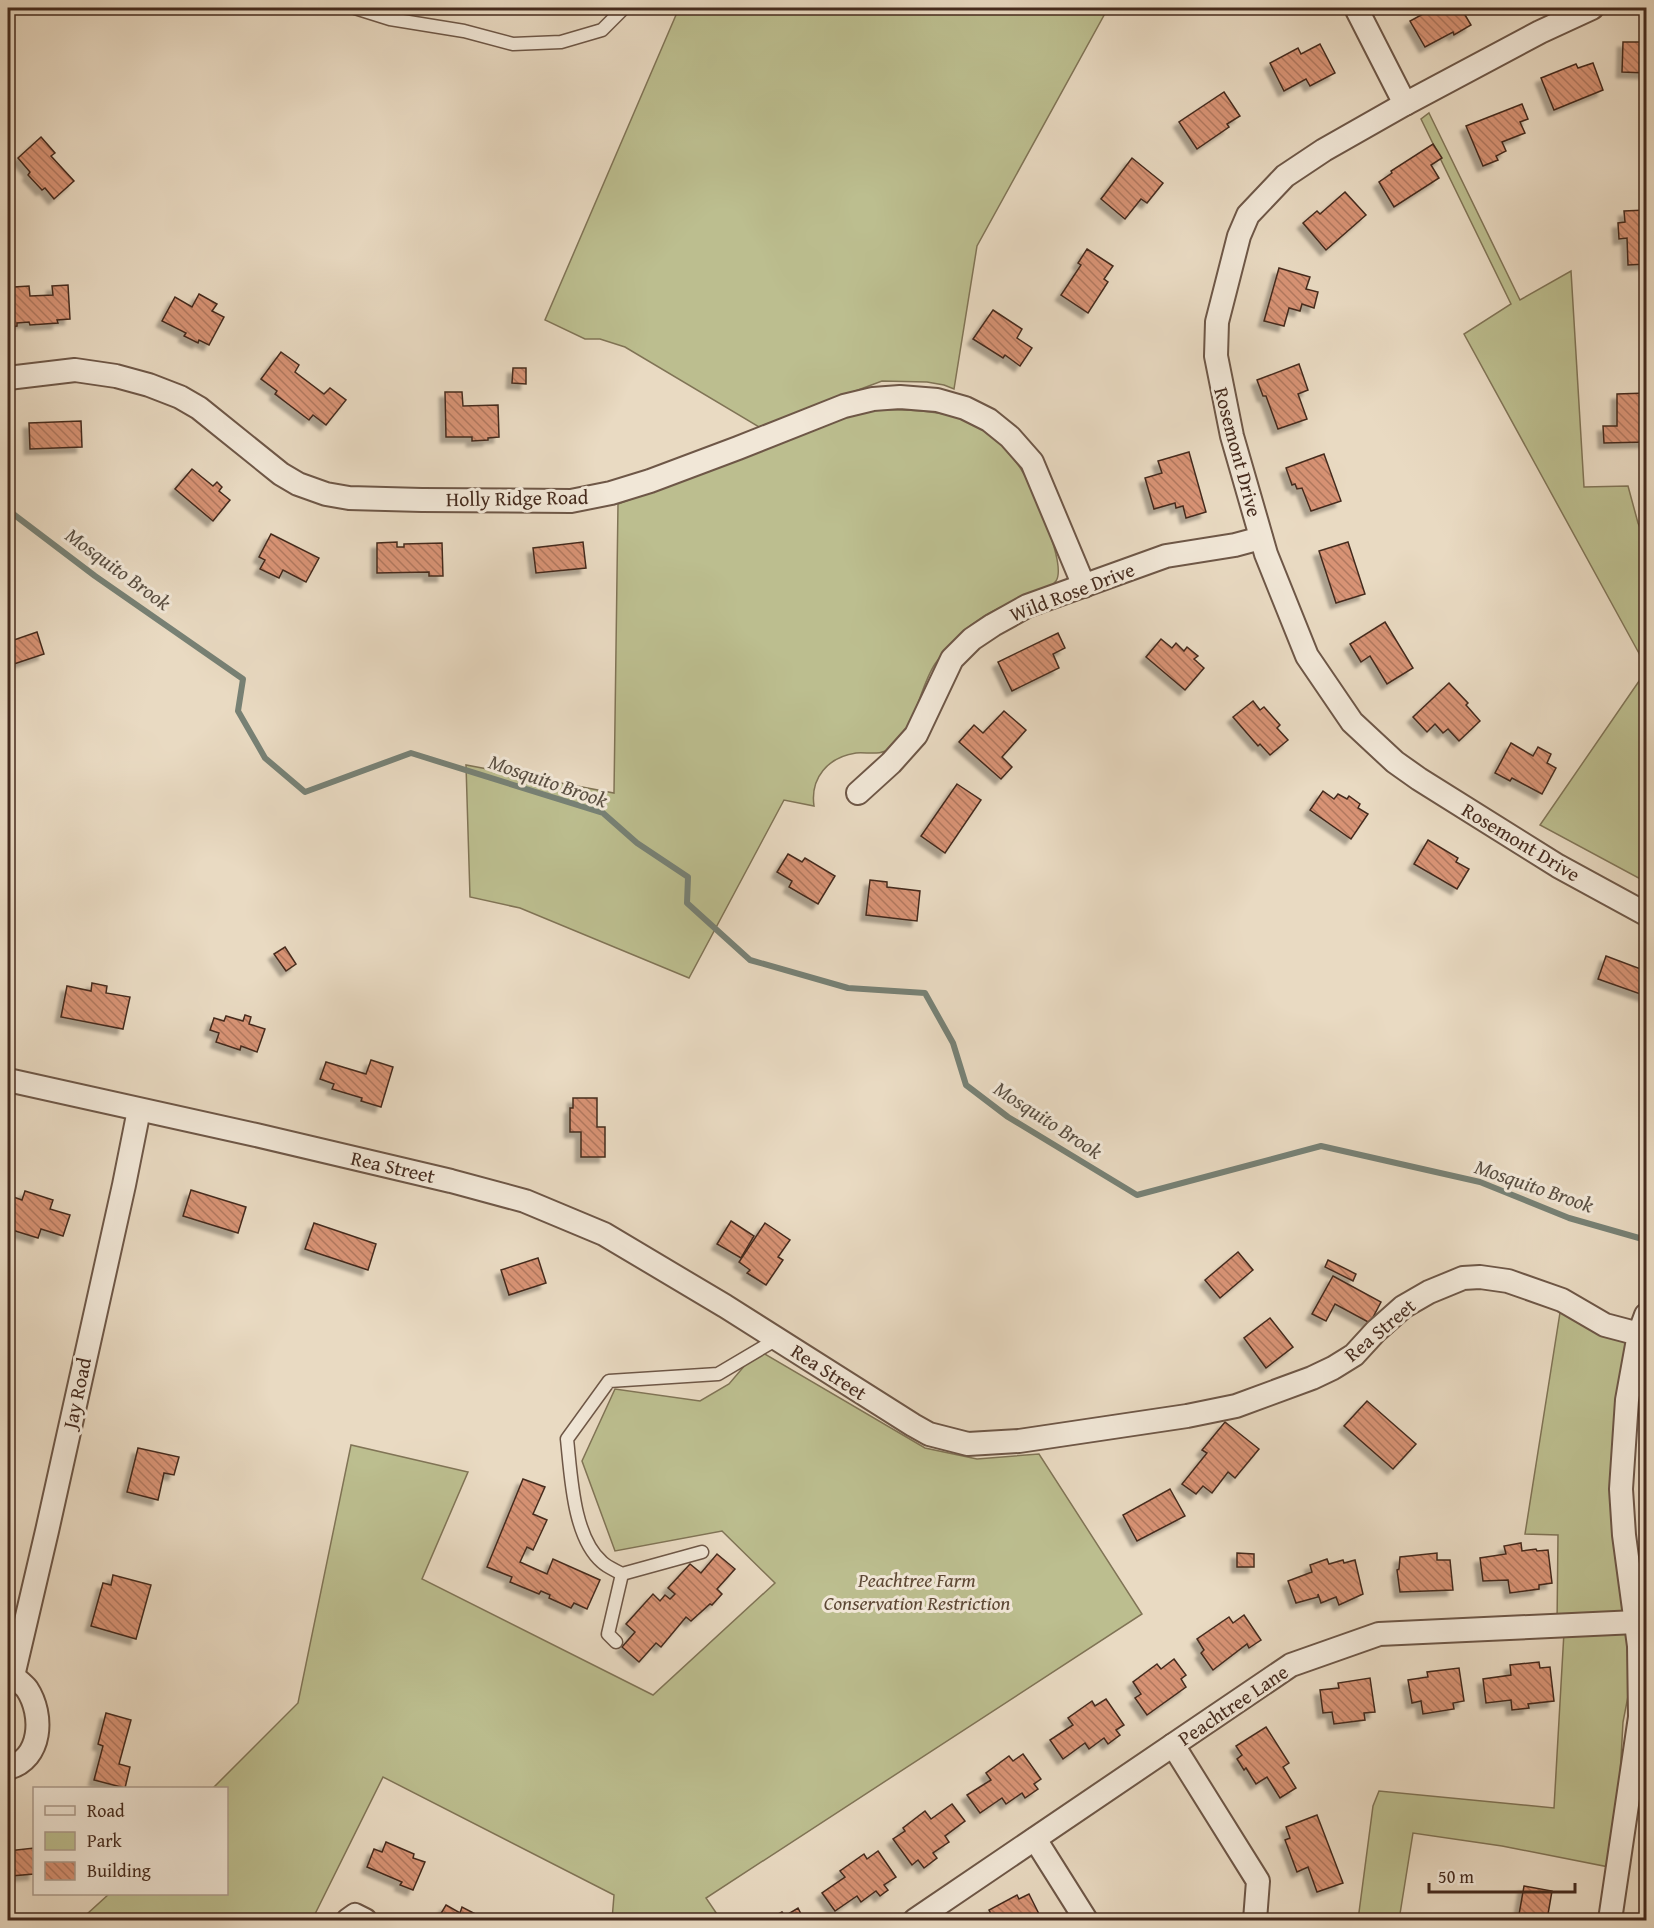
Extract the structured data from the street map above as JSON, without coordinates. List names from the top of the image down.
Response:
{
  "streets": {
    "street": [
      "Rosemont Drive",
      "Holly Ridge Road",
      "Wild Rose Drive",
      "Rea Street",
      "Jay Road",
      "Peachtree Lane"
    ]
  },
  "crossings": [
    ["Rosemont Drive", "Wild Rose Drive"],
    ["Holly Ridge Road", "Wild Rose Drive"],
    ["Rea Street", "Jay Road"]
  ],
  "water": ["Mosquito Brook"],
  "parks": ["Peachtree Farm Conservation Restriction"],
  "legend": ["Road", "Park", "Building"],
  "scale_bar": "50 m"
}
